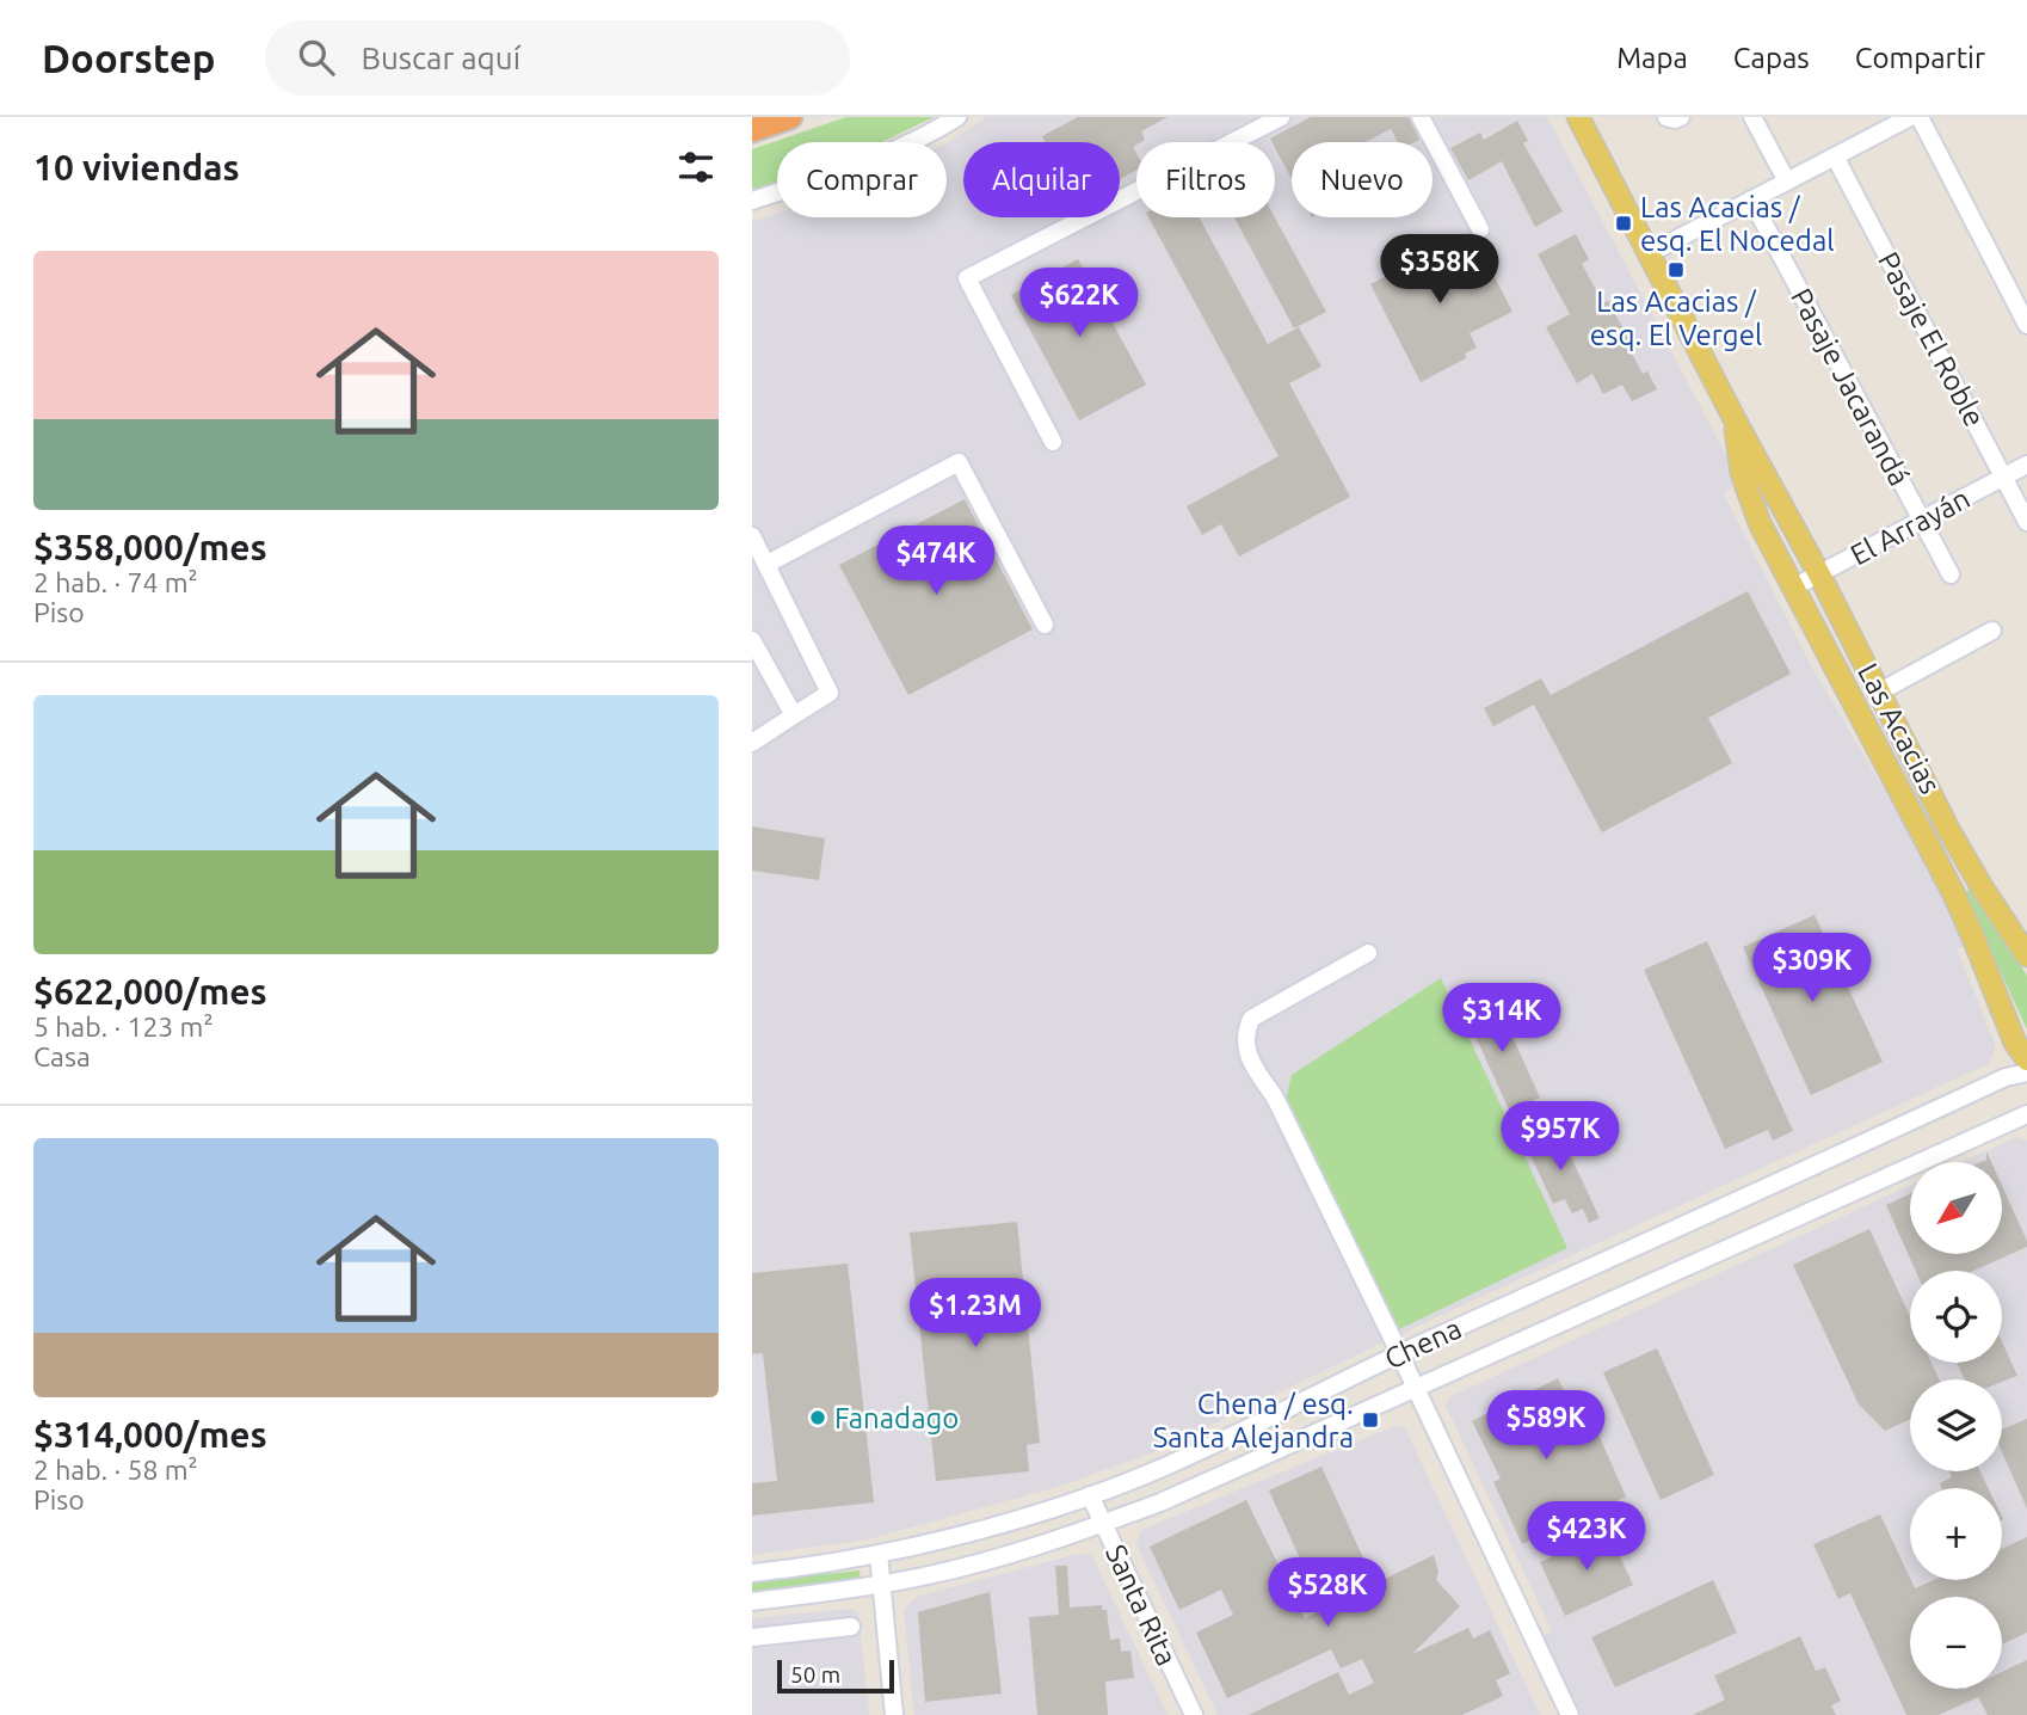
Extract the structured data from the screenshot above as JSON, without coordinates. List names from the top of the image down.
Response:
{
  "streets": {
    "main road": ["Las Acacias"],
    "street": [
      "Pasaje El Roble",
      "Pasaje Jacarandá",
      "El Arrayán",
      "Chena",
      "Santa Rita"
    ]
  },
  "crossings": [
    ["Pasaje El Roble", "El Arrayán"],
    ["Pasaje Jacarandá", "El Arrayán"],
    ["El Arrayán", "Las Acacias"],
    ["Chena", "Santa Rita"]
  ],
  "places": {
    "transit": ["Las Acacias / esq. El Nocedal", "Las Acacias / esq. El Vergel", "Chena / esq. Santa Alejandra"],
    "other": ["Fanadago"]
  },
  "scale_bar": "50 m",
  "north": "bottom left",
  "page": {
    "header": "Doorstep",
    "search": "Buscar aquí",
    "nav": ["Mapa", "Capas", "Compartir"],
    "heading": "10 viviendas",
    "chip": [
      "Comprar",
      "Alquilar",
      "Filtros",
      "Nuevo"
    ],
    "list": [
      {
        "name": "$358,000/mes",
        "note": "2 hab. · 74 m² · Piso"
      },
      {
        "name": "$622,000/mes",
        "note": "5 hab. · 123 m² · Casa"
      },
      {
        "name": "$314,000/mes",
        "note": "2 hab. · 58 m² · Piso"
      }
    ],
    "price": [
      "$358K",
      "$622K",
      "$474K",
      "$309K",
      "$314K",
      "$957K",
      "$1.23M",
      "$589K",
      "$423K",
      "$528K"
    ],
    "map_buttons": ["+", "−"],
    "scale": "50 m"
  }
}
